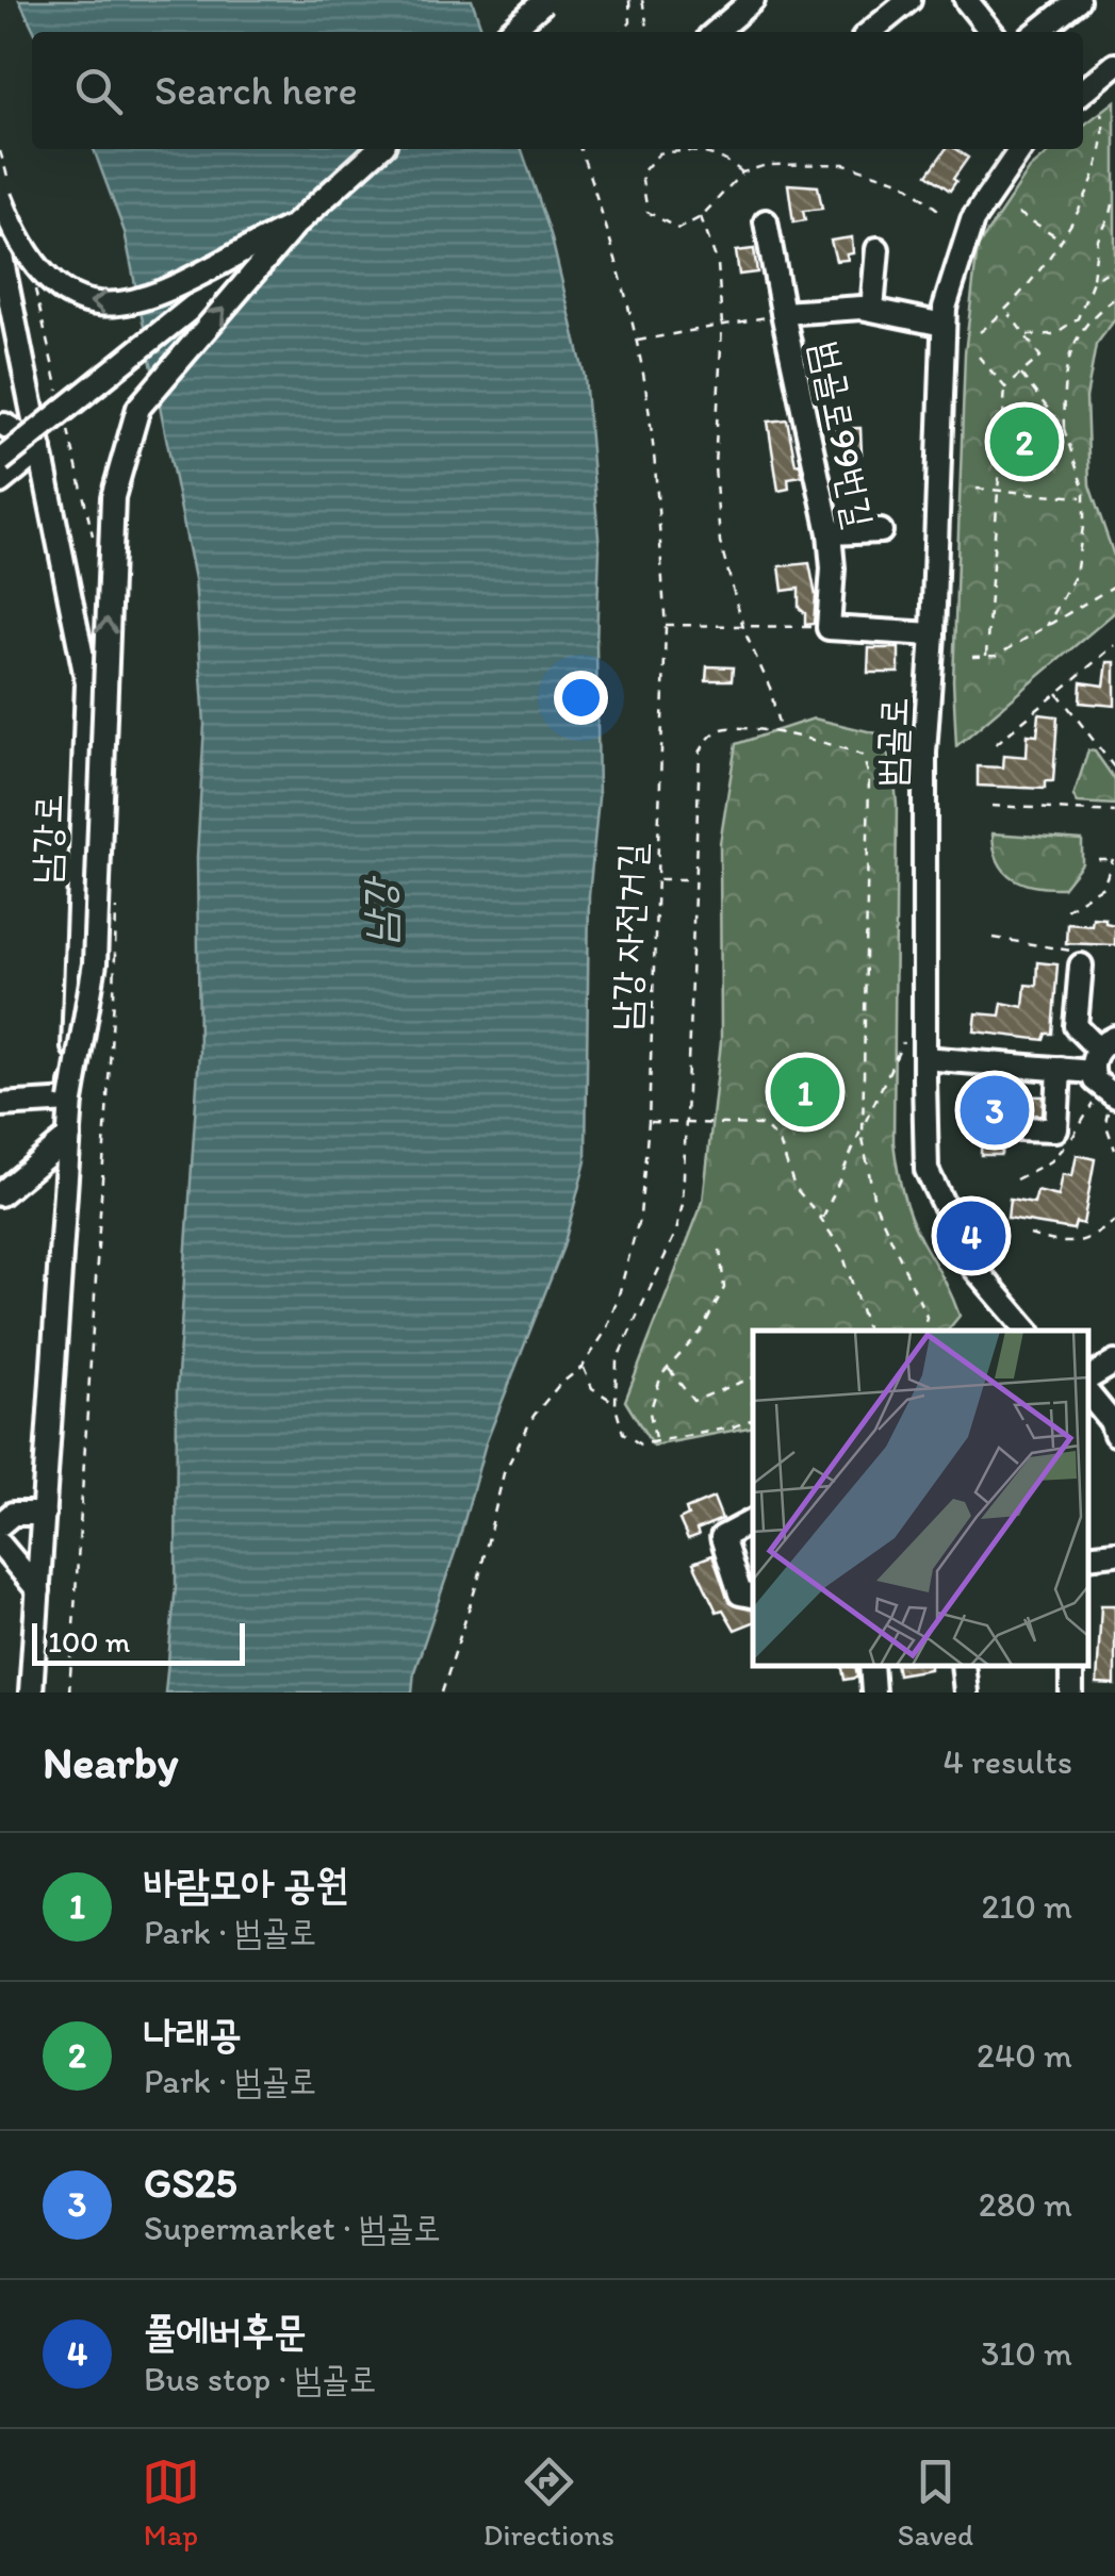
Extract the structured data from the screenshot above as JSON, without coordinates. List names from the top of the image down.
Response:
{
  "streets": {
    "street": ["범골로99번길", "범골로", "남강로"],
    "path": ["남강 자전거길"]
  },
  "crossings": [
    ["범골로99번길", "범골로"]
  ],
  "water": ["남강"],
  "scale_bar": "100 m",
  "page": {
    "search": "Search here",
    "pins": [
      "2",
      "1",
      "3",
      "4"
    ],
    "scale": "100 m",
    "heading": ["Nearby", "4 results"],
    "list": [
      {
        "mark": "1",
        "name": "바람모아 공원",
        "note": "Park · 범골로",
        "value": "210 m"
      },
      {
        "mark": "2",
        "name": "나래공",
        "note": "Park · 범골로",
        "value": "240 m"
      },
      {
        "mark": "3",
        "name": "GS25",
        "note": "Supermarket · 범골로",
        "value": "280 m"
      },
      {
        "mark": "4",
        "name": "풀에버후문",
        "note": "Bus stop · 범골로",
        "value": "310 m"
      }
    ],
    "nav": ["Map", "Directions", "Saved"]
  }
}
